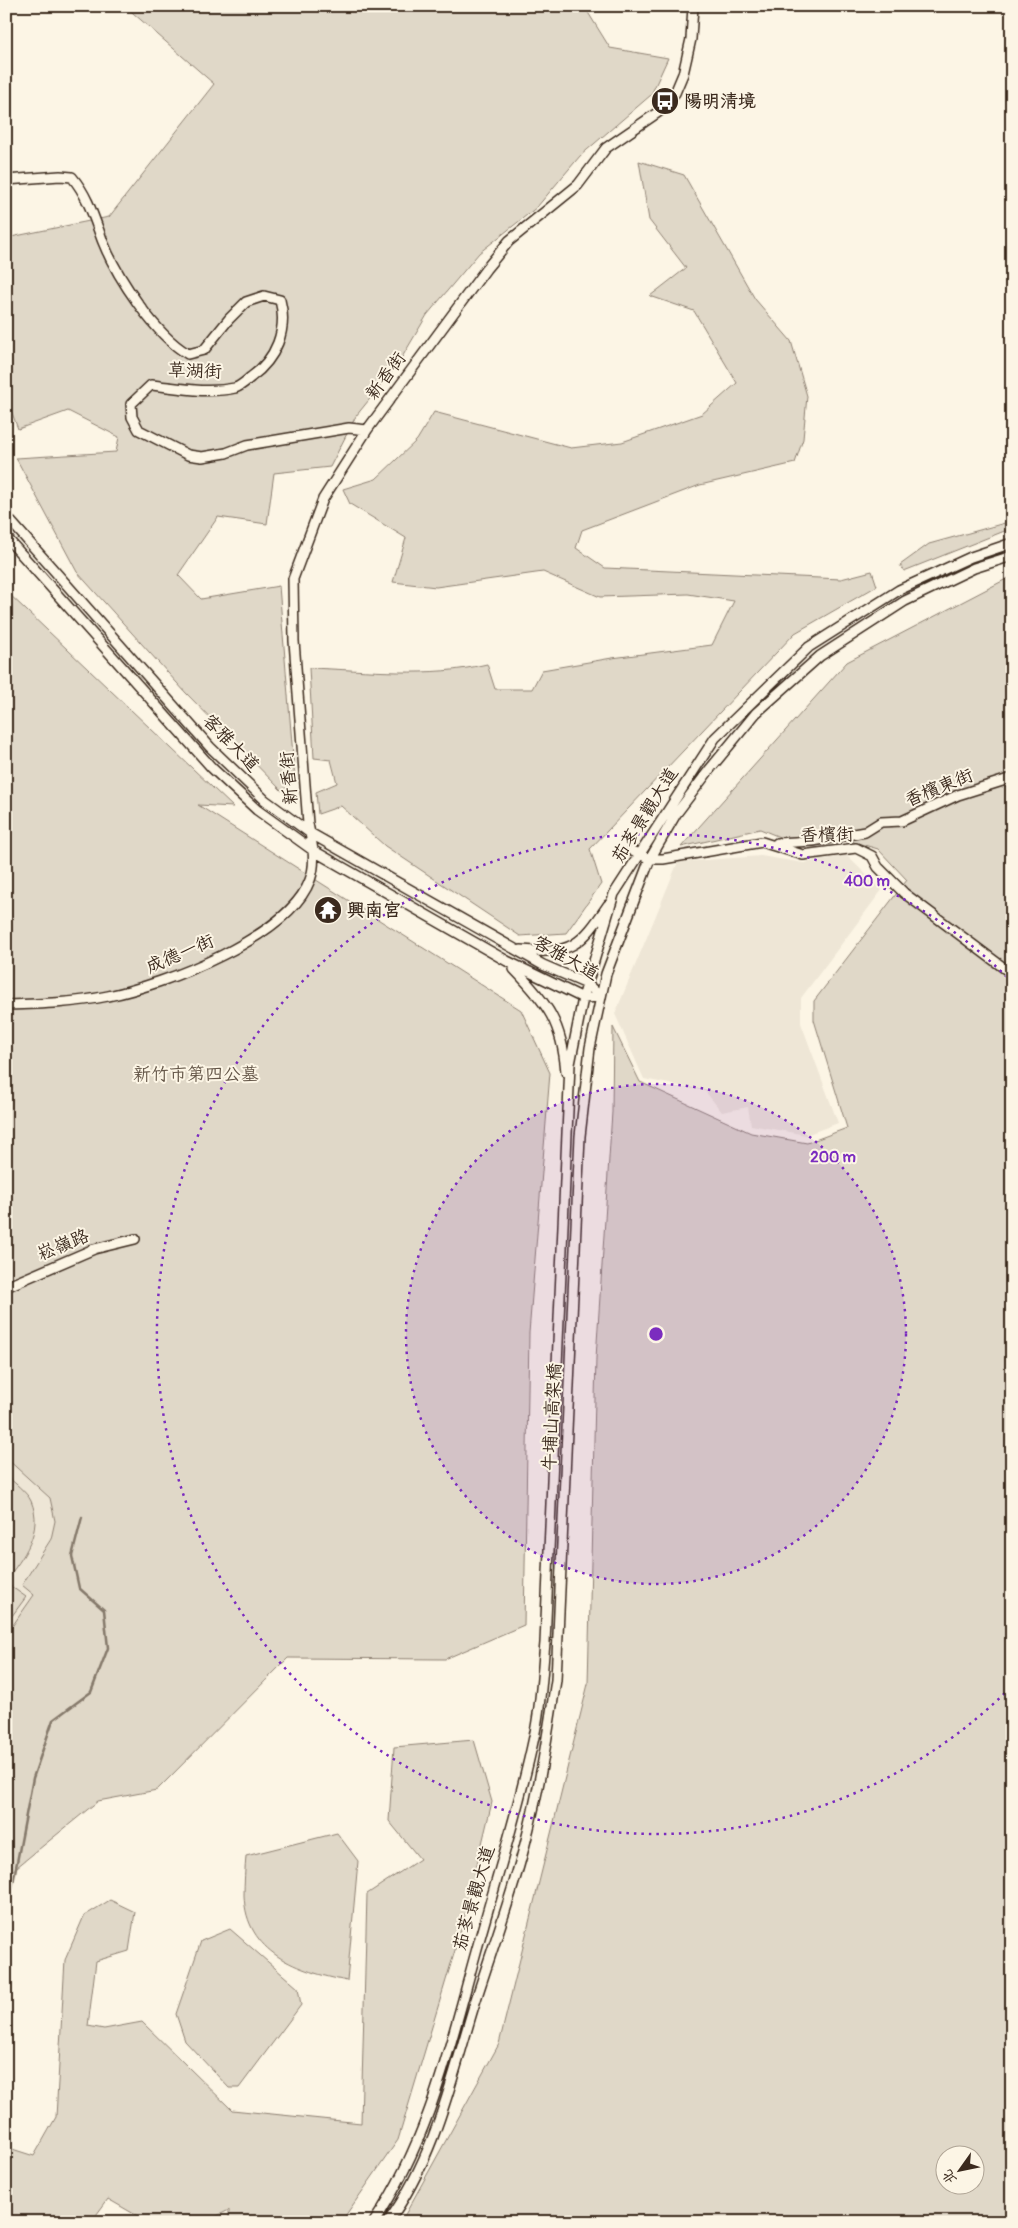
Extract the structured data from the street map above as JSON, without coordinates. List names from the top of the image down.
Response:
{
  "streets": {
    "street": [
      "草湖街",
      "新香街",
      "客雅大道",
      "香檳東街",
      "茄苳景觀大道",
      "香檳街",
      "成德一街",
      "崧嶺路",
      "牛埔山高架橋"
    ]
  },
  "crossings": [
    ["草湖街", "新香街"],
    ["新香街", "客雅大道"],
    ["新香街", "成德一街"],
    ["客雅大道", "茄苳景觀大道"],
    ["客雅大道", "成德一街"],
    ["香檳東街", "香檳街"],
    ["茄苳景觀大道", "香檳街"],
    ["茄苳景觀大道", "牛埔山高架橋"]
  ],
  "parks": ["新竹市第四公墓"],
  "places": {
    "bus stop": ["陽明清境"],
    "temple": ["興南宮"]
  },
  "north": "bottom left",
  "rings": ["400 m", "200 m"]
}
